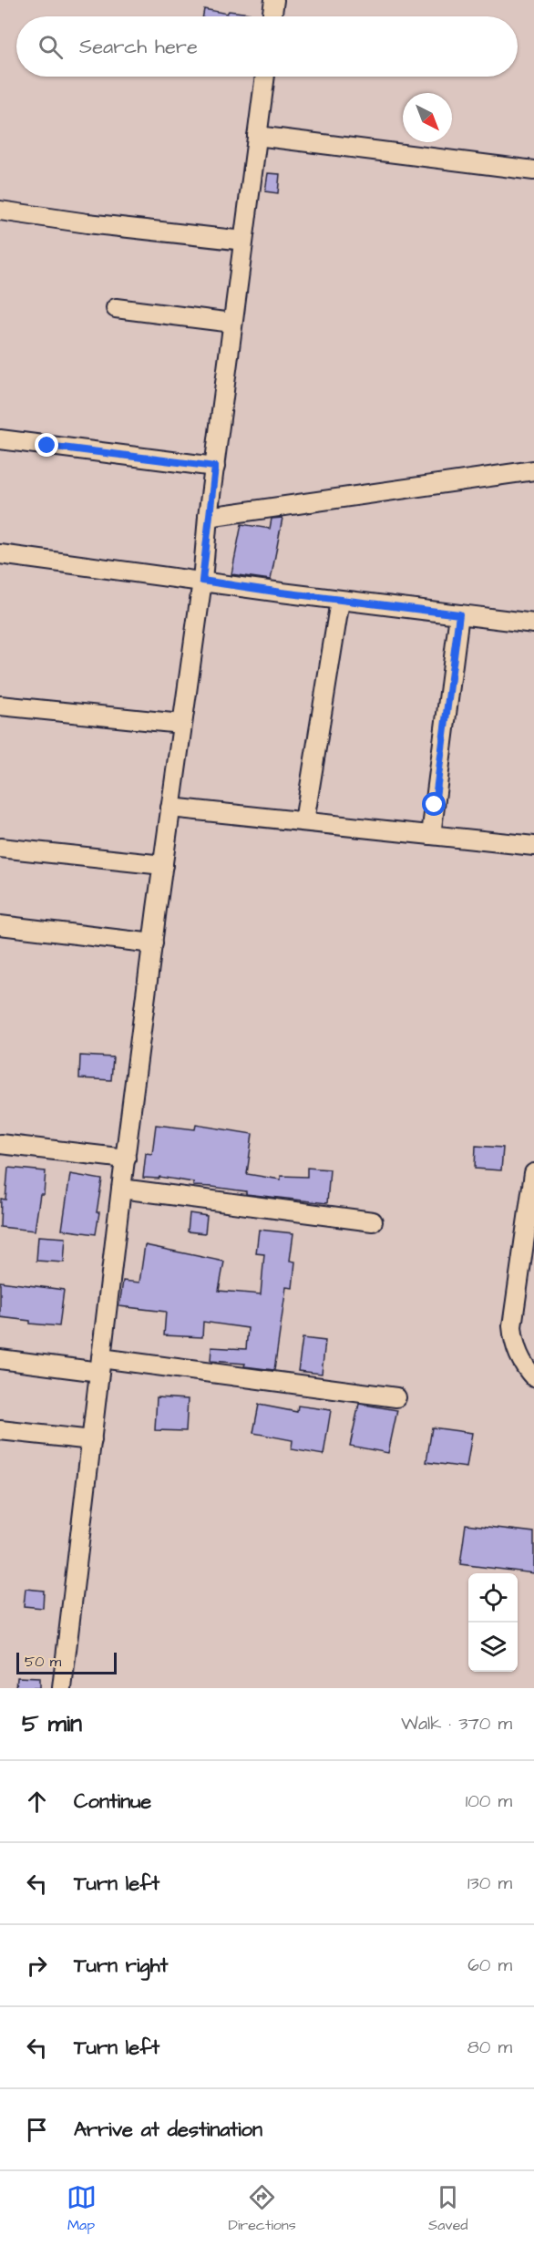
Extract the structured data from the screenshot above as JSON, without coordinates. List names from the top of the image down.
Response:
{
  "scale_bar": "50 m",
  "north": "bottom right",
  "page": {
    "search": "Search here",
    "scale": "50 m",
    "heading": ["5 min", "Walk · 370 m"],
    "list": [
      ["Continue", "100 m"],
      ["Turn left", "130 m"],
      ["Turn right", "60 m"],
      ["Turn left", "80 m"],
      "Arrive at destination"
    ],
    "nav": ["Map", "Directions", "Saved"]
  }
}
